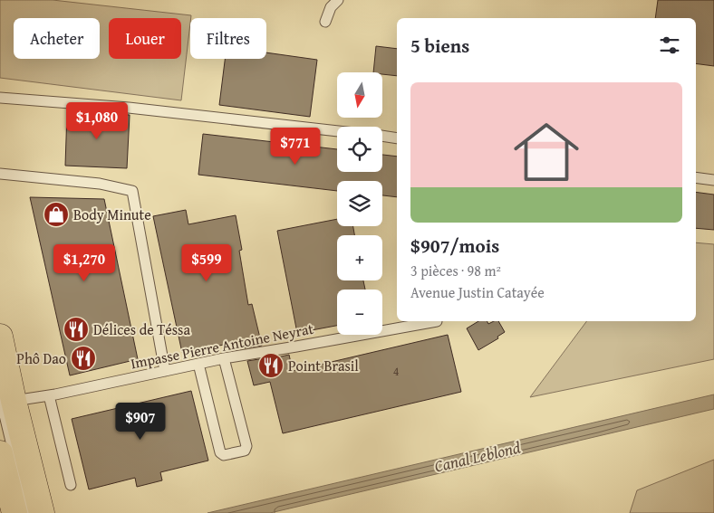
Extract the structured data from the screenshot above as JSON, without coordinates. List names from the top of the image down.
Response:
{
  "streets": {
    "lane": ["Impasse Pierre Antoine Neyrat"]
  },
  "water": ["Canal Leblond"],
  "places": {
    "shop": ["Body Minute"],
    "restaurant": ["Délices de Téssa", "Phô Dao", "Point Brasil"]
  },
  "house_numbers": ["4"],
  "north": "bottom",
  "page": {
    "chip": ["Acheter", "Louer", "Filtres"],
    "heading": "5 biens",
    "map_buttons": ["+", "−"],
    "list": [
      {
        "name": "$907/mois",
        "note": "3 pièces · 98 m² · Avenue Justin Catayée"
      }
    ],
    "price": [
      "$1,080",
      "$771",
      "$1,270",
      "$599",
      "$907"
    ]
  }
}
